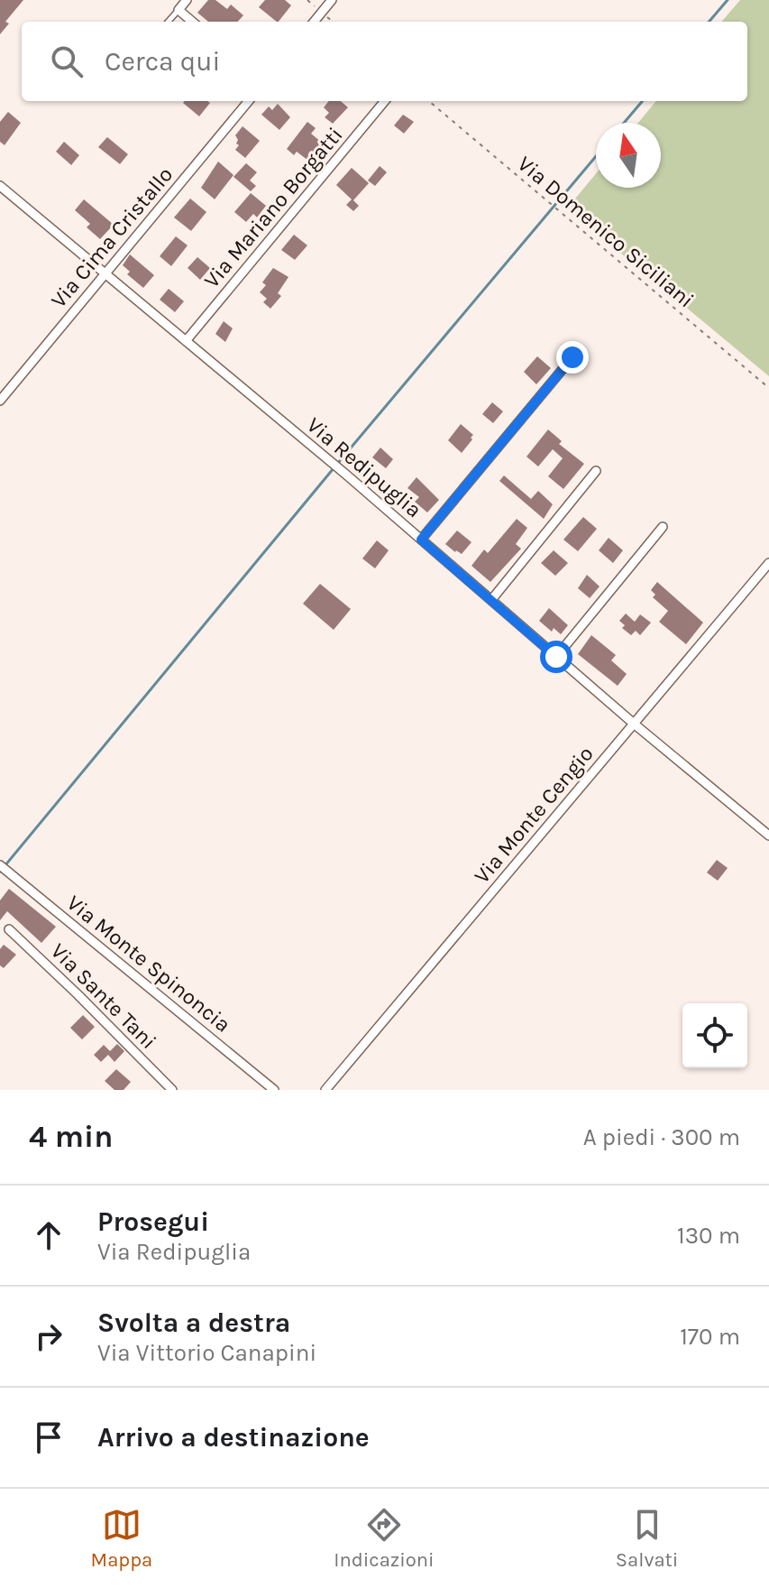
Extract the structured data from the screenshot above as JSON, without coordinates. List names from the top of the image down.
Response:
{
  "streets": {
    "street": [
      "Via Mariano Borgatti",
      "Via Cima Cristallo",
      "Via Redipuglia",
      "Via Monte Cengio",
      "Via Monte Spinoncia",
      "Via Sante Tani"
    ],
    "path": ["Via Domenico Siciliani"]
  },
  "crossings": [
    ["Via Mariano Borgatti", "Via Redipuglia"],
    ["Via Cima Cristallo", "Via Redipuglia"],
    ["Via Redipuglia", "Via Monte Cengio"]
  ],
  "north": "top",
  "page": {
    "search": "Cerca qui",
    "heading": ["4 min", "A piedi · 300 m"],
    "list": [
      ["Prosegui", "Via Redipuglia", "130 m"],
      ["Svolta a destra", "Via Vittorio Canapini", "170 m"],
      "Arrivo a destinazione"
    ],
    "nav": ["Mappa", "Indicazioni", "Salvati"]
  }
}
